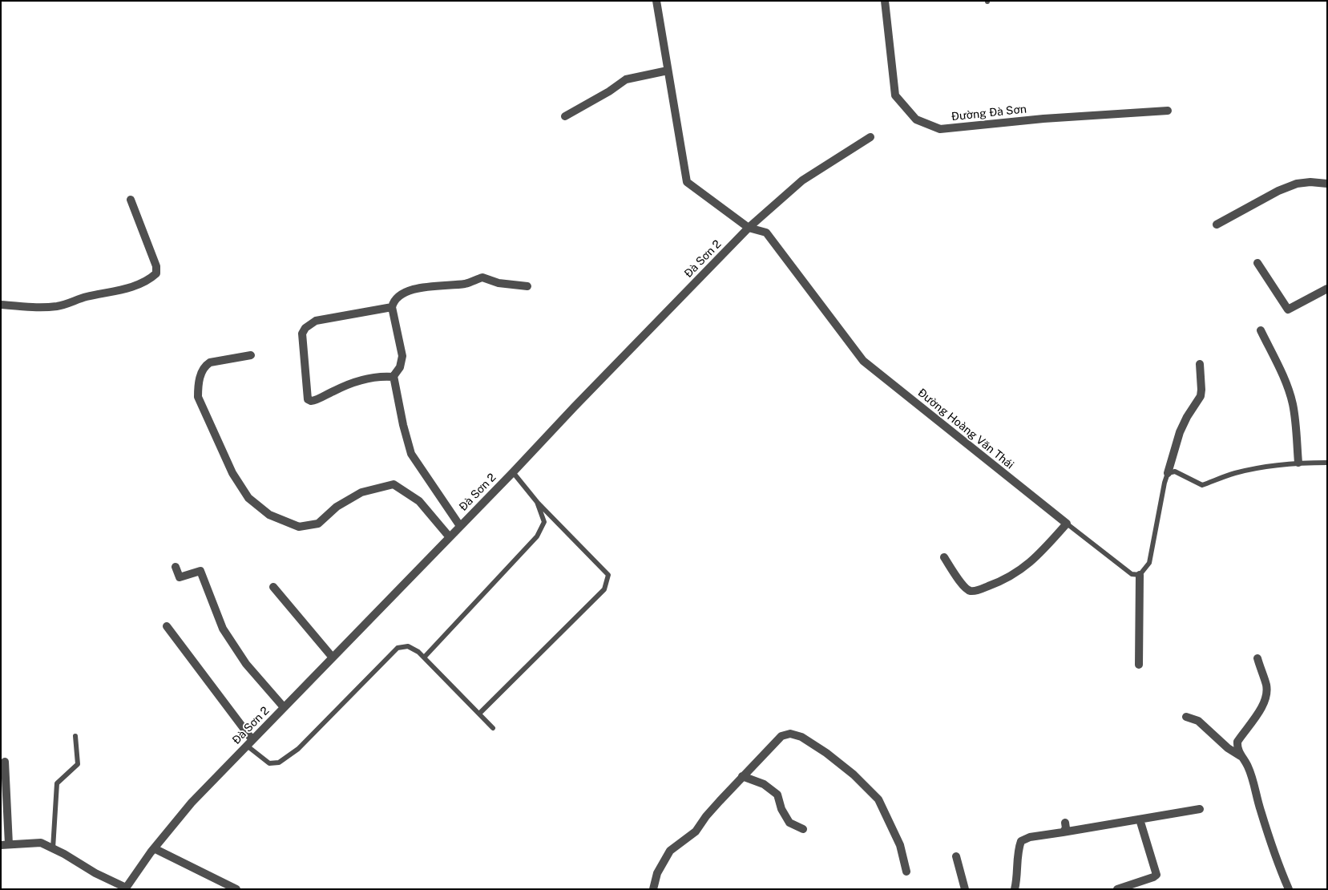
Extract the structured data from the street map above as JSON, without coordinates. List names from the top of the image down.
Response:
{
  "streets": {
    "street": ["Đường Đà Sơn", "Đà Sơn 2", "Đường Hoàng Văn Thái"]
  },
  "crossings": [
    ["Đà Sơn 2", "Đường Hoàng Văn Thái"]
  ]
}
